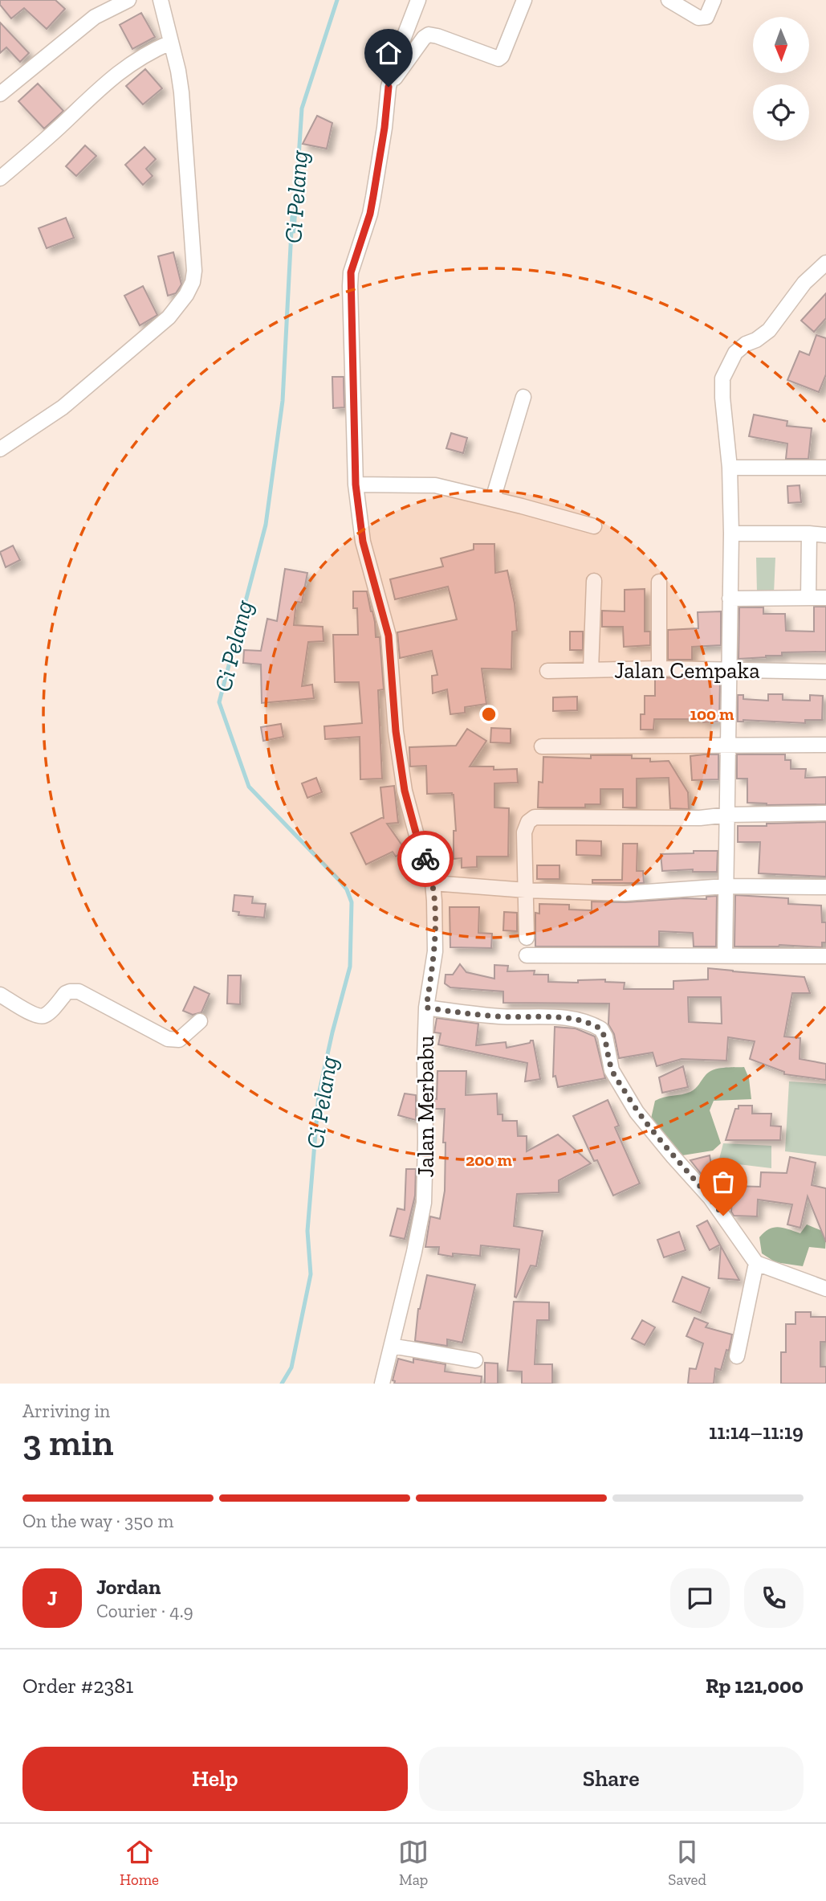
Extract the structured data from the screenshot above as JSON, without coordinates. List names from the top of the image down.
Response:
{
  "streets": {
    "street": ["Jalan Cempaka", "Jalan Merbabu"]
  },
  "water": ["Ci Pelang"],
  "north": "bottom",
  "page": {
    "heading": ["3 min", "Arriving in", "11:14–11:19"],
    "panel": [
      "Jordan",
      "Courier · 4.9",
      "Order #2381",
      "Rp 121,000"
    ],
    "bar": "On the way · 350 m",
    "round": "J",
    "buttons": ["Help", "Share"],
    "tabs": ["Home", "Map", "Saved"]
  },
  "rings": ["100 m", "200 m"]
}
